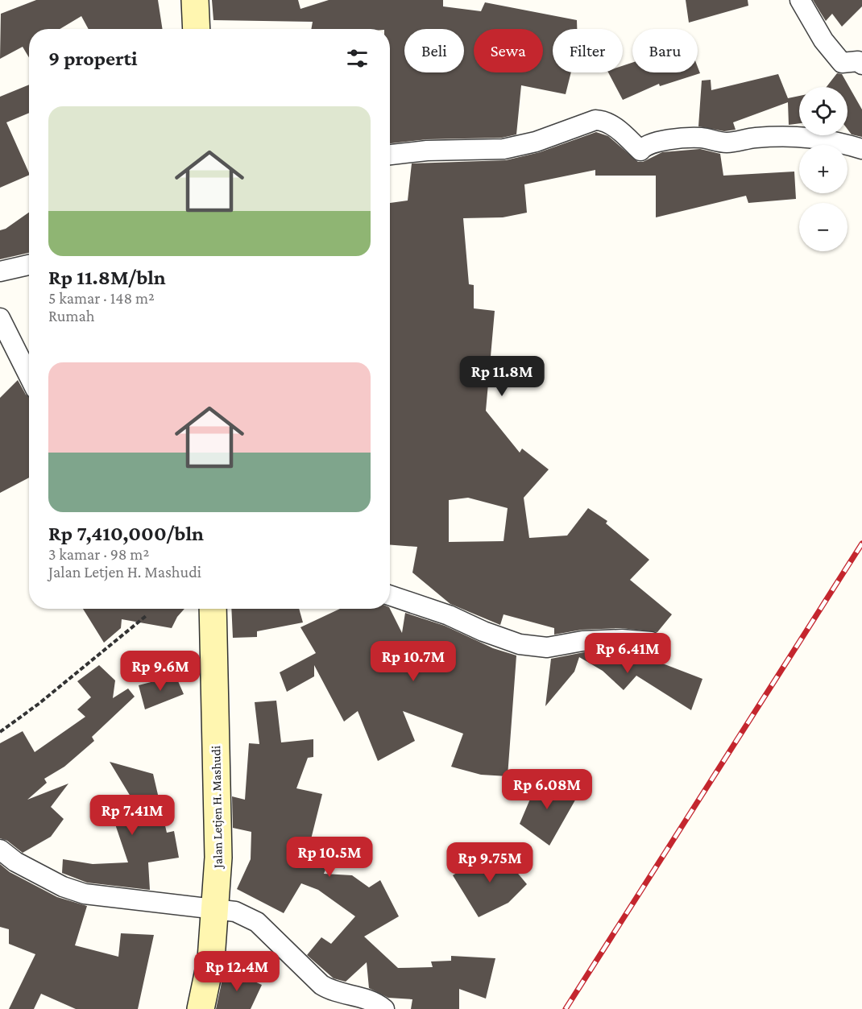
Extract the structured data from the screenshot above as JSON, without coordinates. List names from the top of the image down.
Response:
{
  "streets": {
    "main road": ["Jalan Letjen H. Mashudi"]
  },
  "page": {
    "chip": [
      "Beli",
      "Sewa",
      "Filter",
      "Baru"
    ],
    "heading": "9 properti",
    "map_buttons": ["+", "−"],
    "list": [
      {
        "name": "Rp 11.8M/bln",
        "note": "5 kamar · 148 m² · Rumah"
      },
      {
        "name": "Rp 7,410,000/bln",
        "note": "3 kamar · 98 m² · Jalan Letjen H. Mashudi"
      }
    ],
    "price": [
      "Rp 11.8M",
      "Rp 6.41M",
      "Rp 10.7M",
      "Rp 9.6M",
      "Rp 6.08M",
      "Rp 7.41M",
      "Rp 10.5M",
      "Rp 9.75M",
      "Rp 12.4M"
    ]
  }
}
